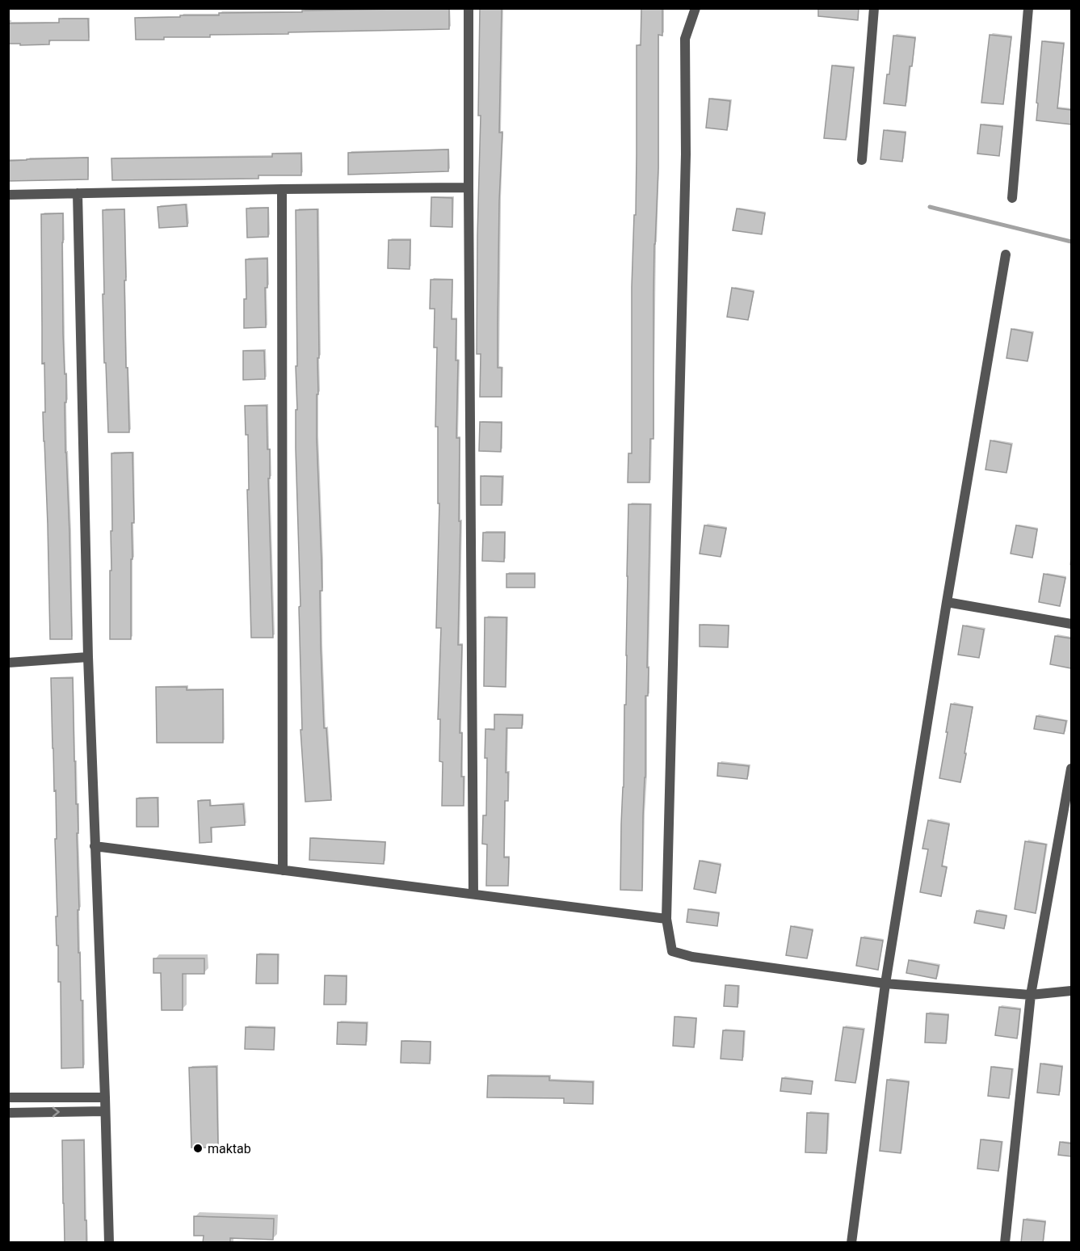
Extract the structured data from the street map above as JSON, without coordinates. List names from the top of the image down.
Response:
{
  "places": ["maktab"]
}
